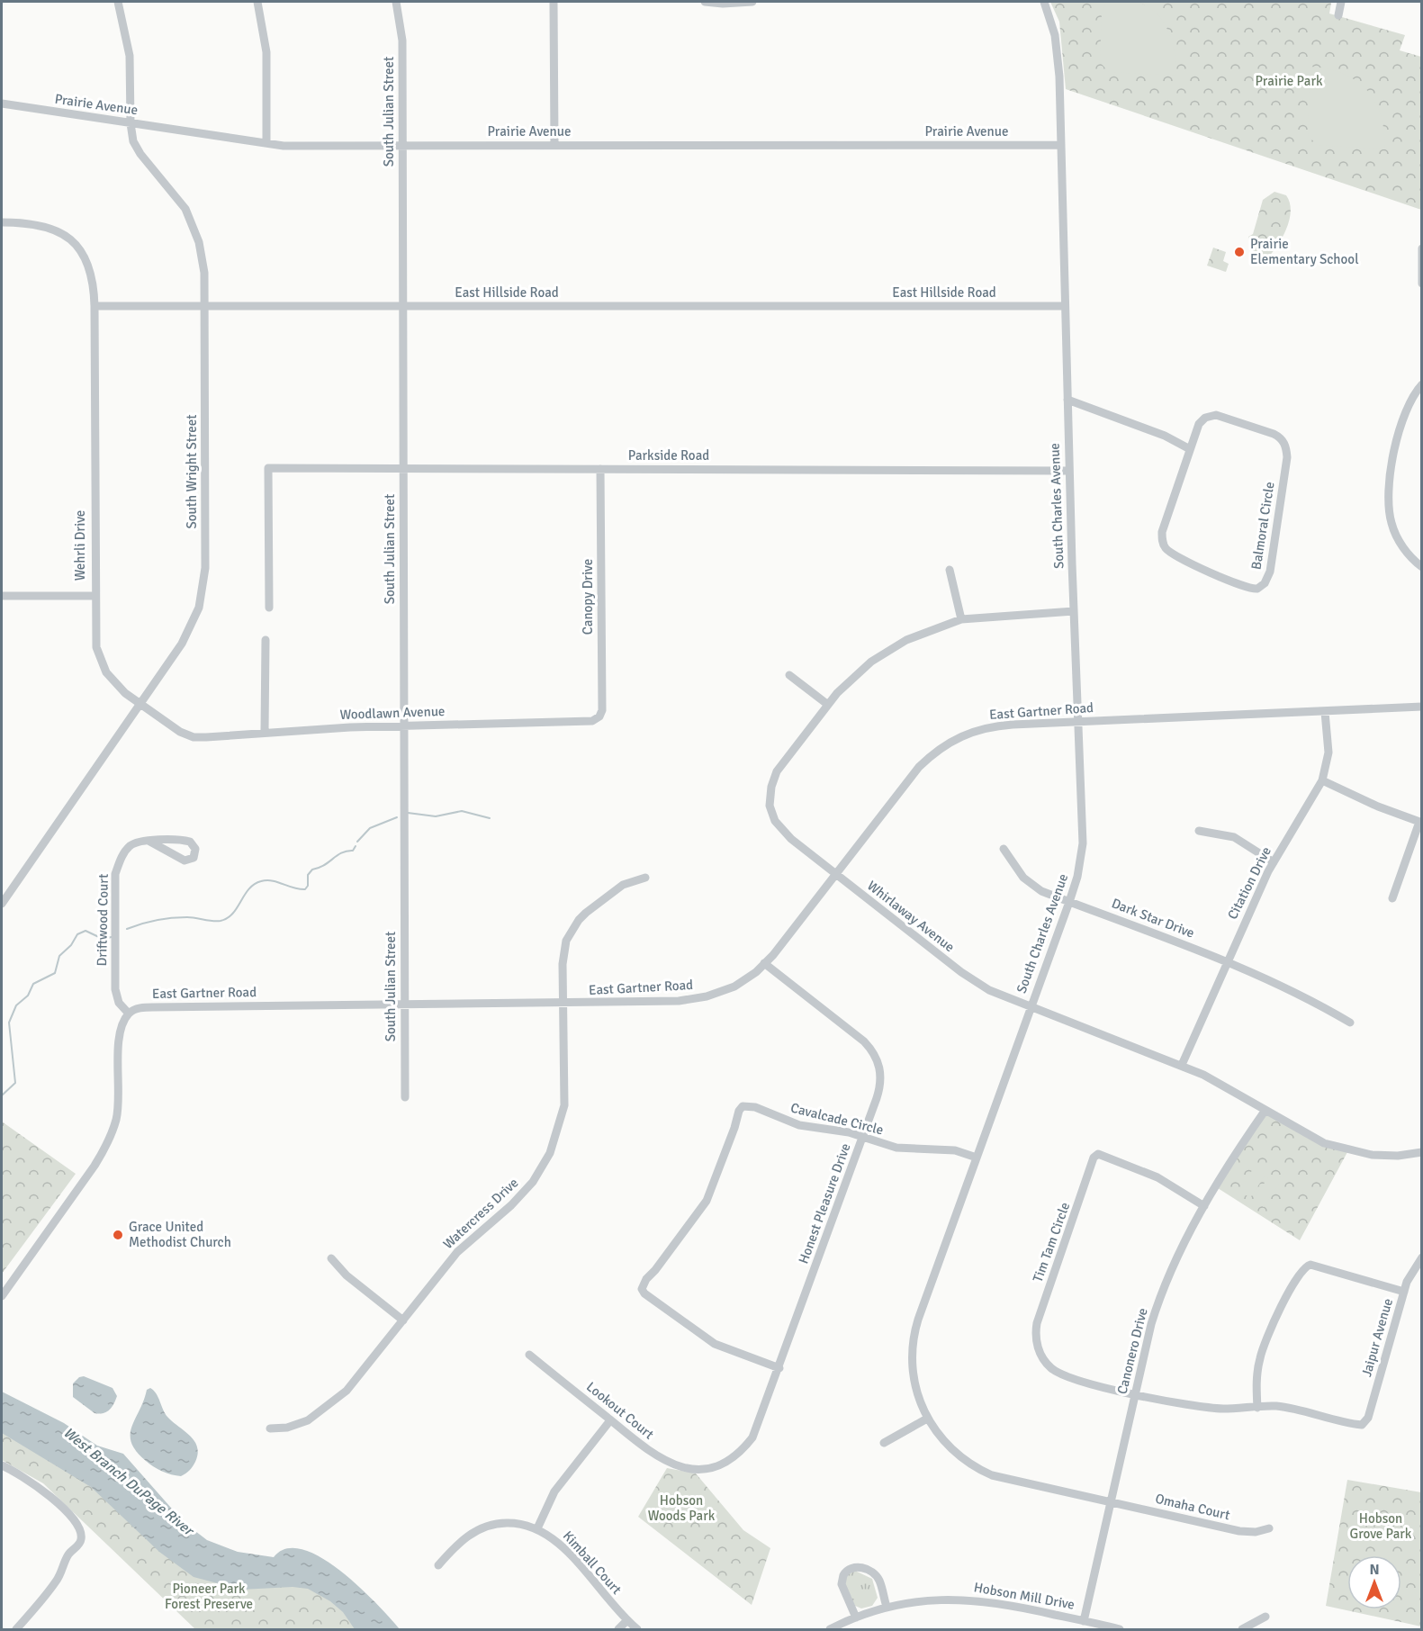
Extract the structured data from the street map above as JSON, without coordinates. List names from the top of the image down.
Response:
{
  "streets": {
    "street": [
      "Prairie Avenue",
      "South Julian Street",
      "East Hillside Road",
      "Parkside Road",
      "South Wright Street",
      "South Charles Avenue",
      "Balmoral Circle",
      "Wehrli Drive",
      "Canopy Drive",
      "East Gartner Road",
      "Woodlawn Avenue",
      "Citation Drive",
      "Whirlaway Avenue",
      "Dark Star Drive",
      "Driftwood Court",
      "Cavalcade Circle",
      "Honest Pleasure Drive",
      "Watercress Drive",
      "Tim Tam Circle",
      "Jaipur Avenue",
      "Canonero Drive",
      "Lookout Court",
      "Omaha Court",
      "Kimball Court",
      "Hobson Mill Drive"
    ]
  },
  "crossings": [
    ["Prairie Avenue", "South Julian Street"],
    ["Prairie Avenue", "South Wright Street"],
    ["Prairie Avenue", "South Charles Avenue"],
    ["South Julian Street", "East Hillside Road"],
    ["South Julian Street", "Parkside Road"],
    ["South Julian Street", "East Gartner Road"],
    ["South Julian Street", "Woodlawn Avenue"],
    ["East Hillside Road", "South Wright Street"],
    ["East Hillside Road", "South Charles Avenue"],
    ["East Hillside Road", "Wehrli Drive"],
    ["Parkside Road", "South Charles Avenue"],
    ["Parkside Road", "Canopy Drive"],
    ["South Wright Street", "Wehrli Drive"],
    ["South Charles Avenue", "East Gartner Road"],
    ["South Charles Avenue", "Whirlaway Avenue"],
    ["South Charles Avenue", "Dark Star Drive"],
    ["South Charles Avenue", "Cavalcade Circle"],
    ["South Charles Avenue", "Canonero Drive"],
    ["South Charles Avenue", "Omaha Court"],
    ["Wehrli Drive", "Woodlawn Avenue"],
    ["Canopy Drive", "Woodlawn Avenue"],
    ["East Gartner Road", "Citation Drive"],
    ["East Gartner Road", "Whirlaway Avenue"],
    ["East Gartner Road", "Driftwood Court"],
    ["East Gartner Road", "Honest Pleasure Drive"],
    ["East Gartner Road", "Watercress Drive"],
    ["Citation Drive", "Whirlaway Avenue"],
    ["Citation Drive", "Dark Star Drive"],
    ["Whirlaway Avenue", "Canonero Drive"],
    ["Cavalcade Circle", "Honest Pleasure Drive"],
    ["Honest Pleasure Drive", "Lookout Court"],
    ["Tim Tam Circle", "Canonero Drive"],
    ["Canonero Drive", "Omaha Court"],
    ["Canonero Drive", "Hobson Mill Drive"]
  ],
  "water": ["West Branch DuPage River"],
  "parks": [
    "Prairie Park",
    "Hobson Woods Park",
    "Hobson Grove Park",
    "Pioneer Park Forest Preserve"
  ],
  "places": ["Prairie Elementary School", "Grace United Methodist Church"],
  "north": "top"
}
